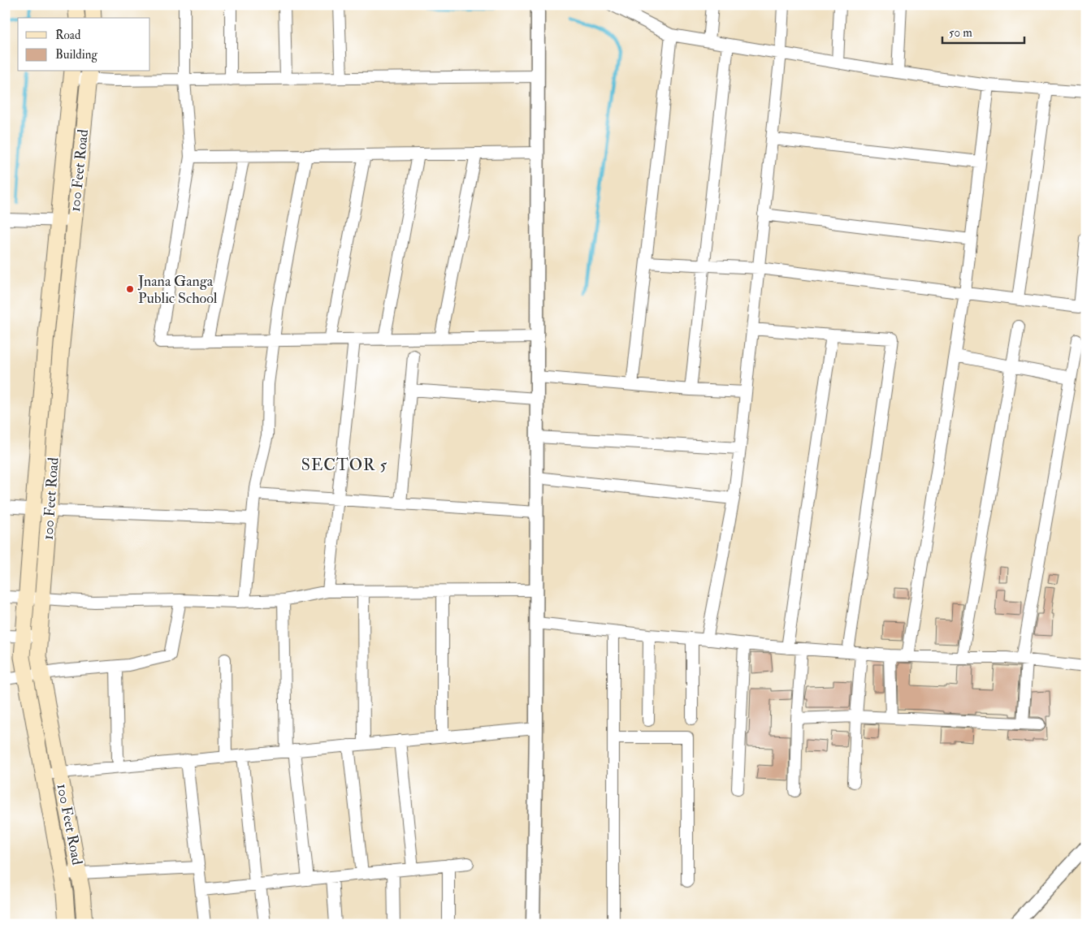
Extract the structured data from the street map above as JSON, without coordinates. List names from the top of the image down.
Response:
{
  "streets": {
    "main road": ["100 Feet Road"]
  },
  "districts": ["SECTOR 5"],
  "places": ["Jnana Ganga Public School"],
  "legend": ["Road", "Building"],
  "scale_bar": "50 m"
}
